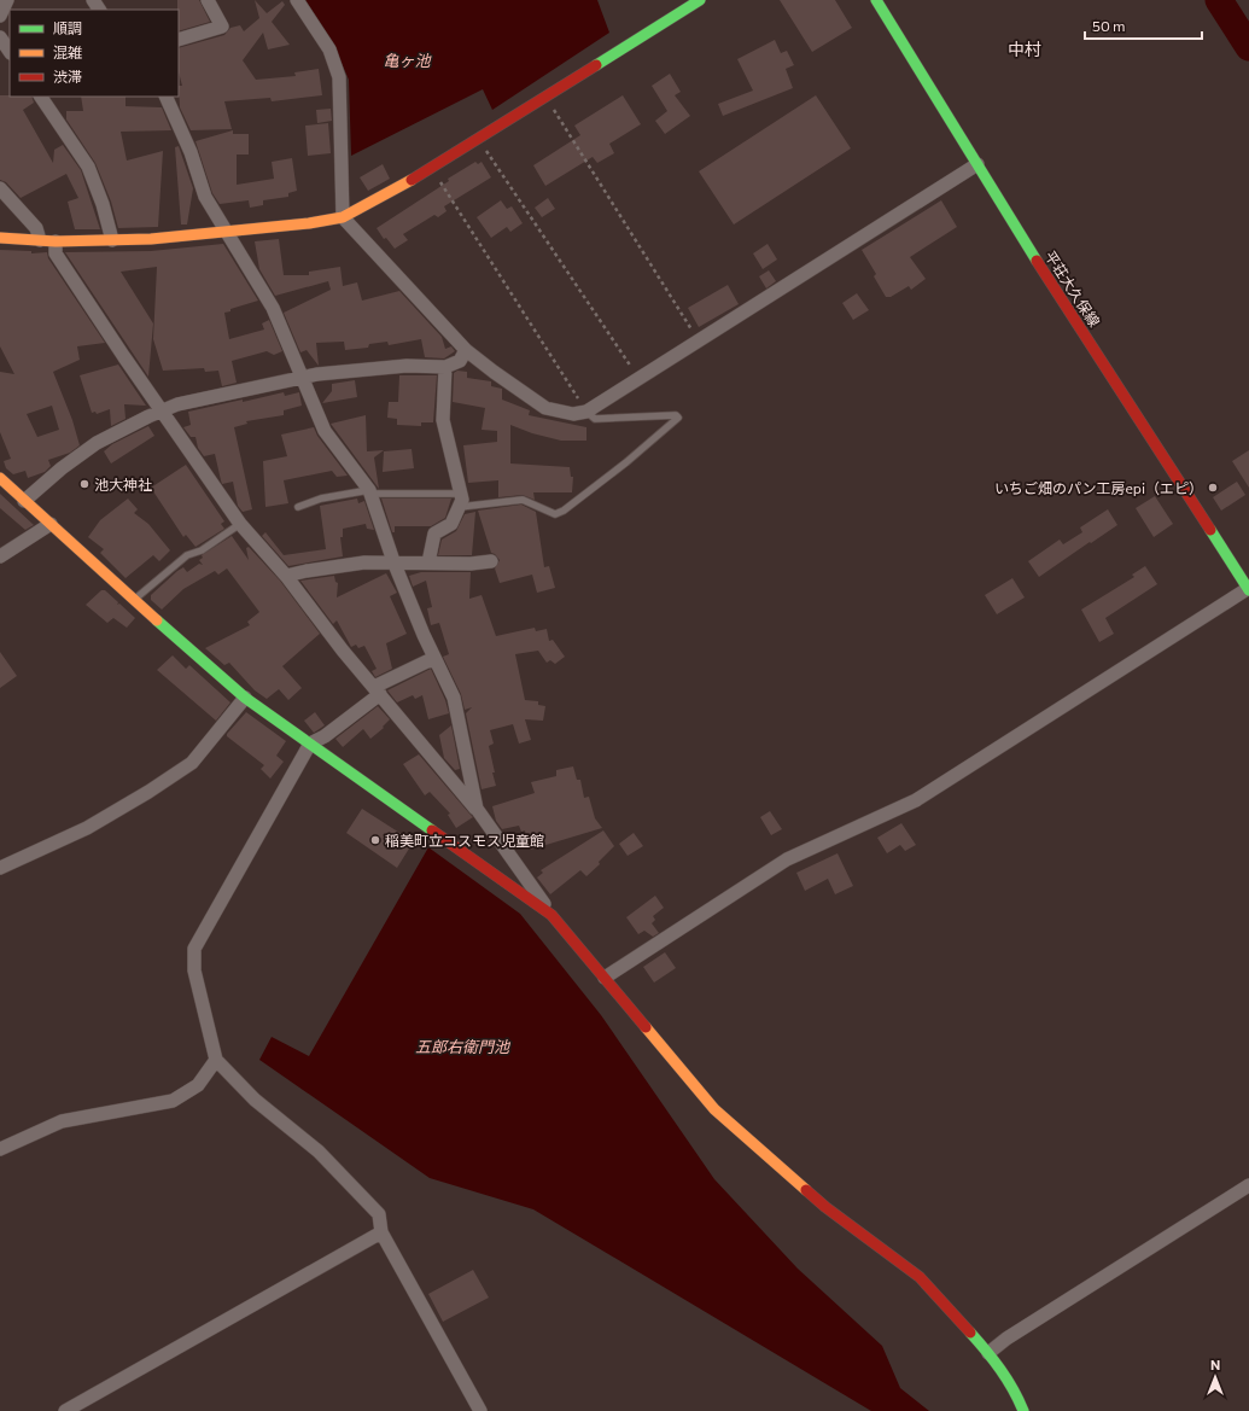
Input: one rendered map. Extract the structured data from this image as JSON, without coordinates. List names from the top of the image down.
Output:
{
  "streets": {
    "street": ["平荘大久保線"]
  },
  "districts": ["中村"],
  "water": ["亀ヶ池", "五郎右衛門池"],
  "places": ["池大神社", "いちご畑のパン工房epi（エピ）", "稲美町立コスモス児童館"],
  "legend": ["順調", "混雑", "渋滞"],
  "scale_bar": "50 m",
  "north": "top"
}
